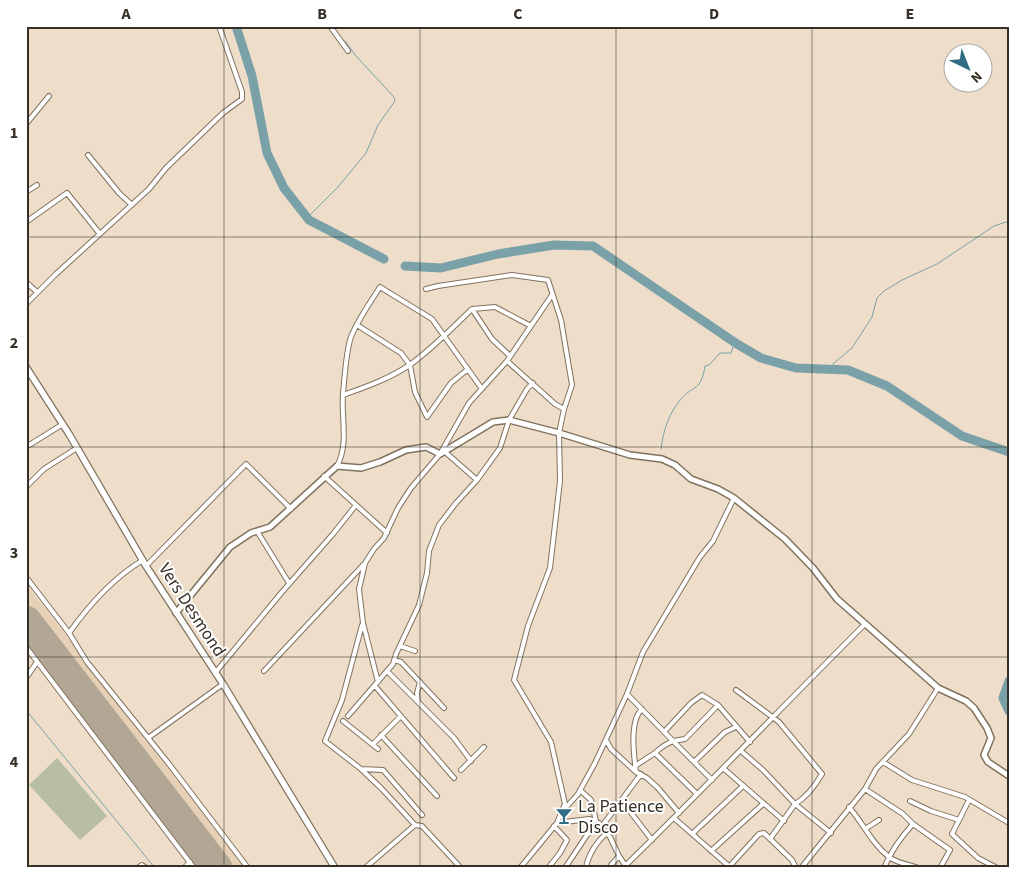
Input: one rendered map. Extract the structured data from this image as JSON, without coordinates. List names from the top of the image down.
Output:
{
  "streets": {
    "main road": ["Vers Desmond"]
  },
  "places": {
    "bar": ["La Patience Disco"]
  },
  "north": "bottom right",
  "grid": {
    "columns": [
      "A",
      "B",
      "C",
      "D",
      "E"
    ],
    "rows": [
      "1",
      "2",
      "3",
      "4"
    ]
  }
}
